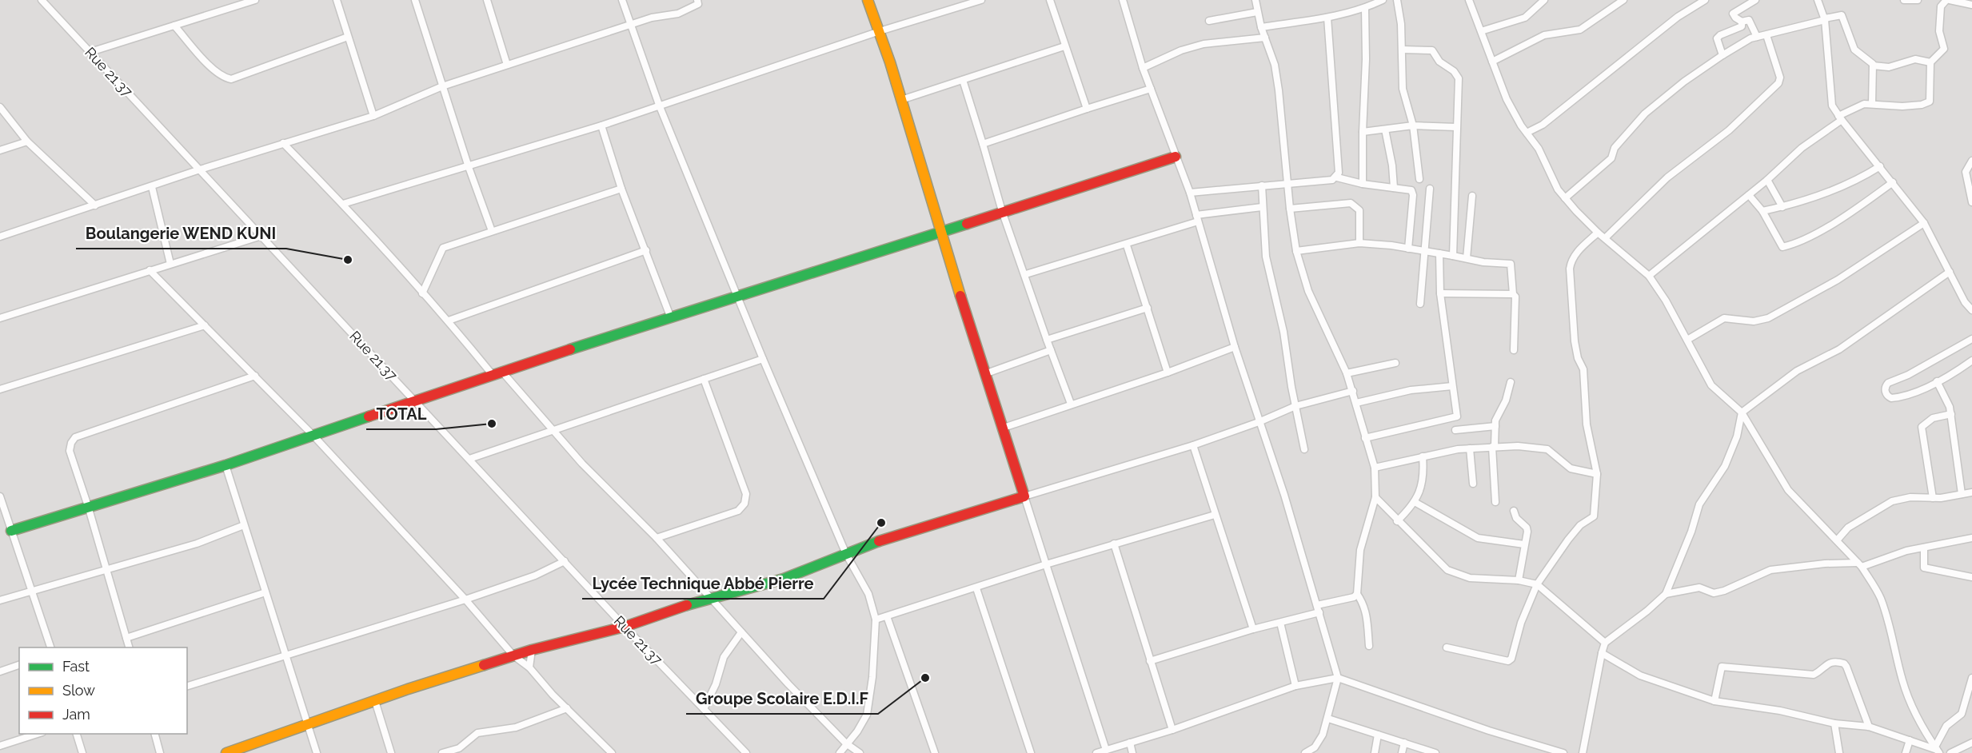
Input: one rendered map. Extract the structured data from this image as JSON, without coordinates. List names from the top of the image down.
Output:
{
  "streets": {
    "street": ["Rue 21.37"]
  },
  "places": [
    "Boulangerie WEND KUNI",
    "TOTAL",
    "Lycée Technique Abbé Pierre",
    "Groupe Scolaire E.D.I.F"
  ],
  "legend": ["Fast", "Slow", "Jam"]
}
